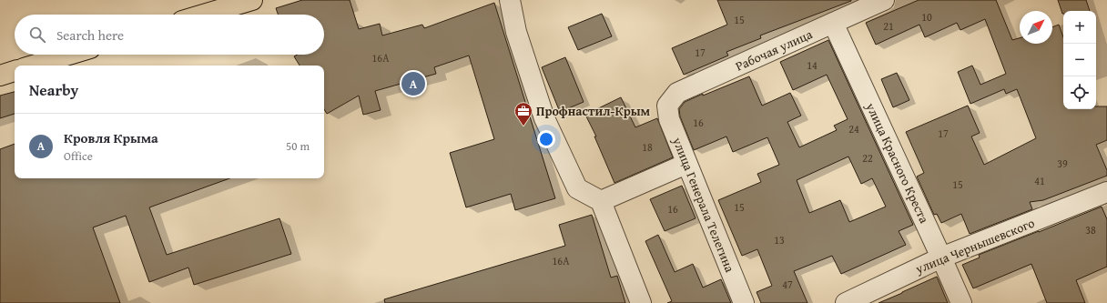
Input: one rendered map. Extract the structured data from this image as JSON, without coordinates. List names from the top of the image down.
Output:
{
  "streets": {
    "street": [
      "Рабочая улица",
      "улица Красного Креста",
      "улица Генерала Телегина",
      "улица Чернышевского"
    ]
  },
  "crossings": [
    ["Рабочая улица", "улица Красного Креста"],
    ["Рабочая улица", "улица Генерала Телегина"],
    ["улица Красного Креста", "улица Чернышевского"]
  ],
  "places": {
    "office": ["Профнастил-Крым"]
  },
  "house_numbers": [
    "10",
    "15",
    "21",
    "17",
    "16А",
    "14",
    "16",
    "24",
    "17",
    "18",
    "22",
    "39",
    "41",
    "15",
    "15",
    "16",
    "38",
    "13",
    "16А",
    "47"
  ],
  "north": "top right",
  "page": {
    "map_buttons": ["+", "−"],
    "search": "Search here",
    "heading": "Nearby",
    "pins": "A",
    "list": [
      {
        "mark": "A",
        "name": "Кровля Крыма",
        "note": "Office",
        "value": "50 m"
      }
    ]
  }
}
